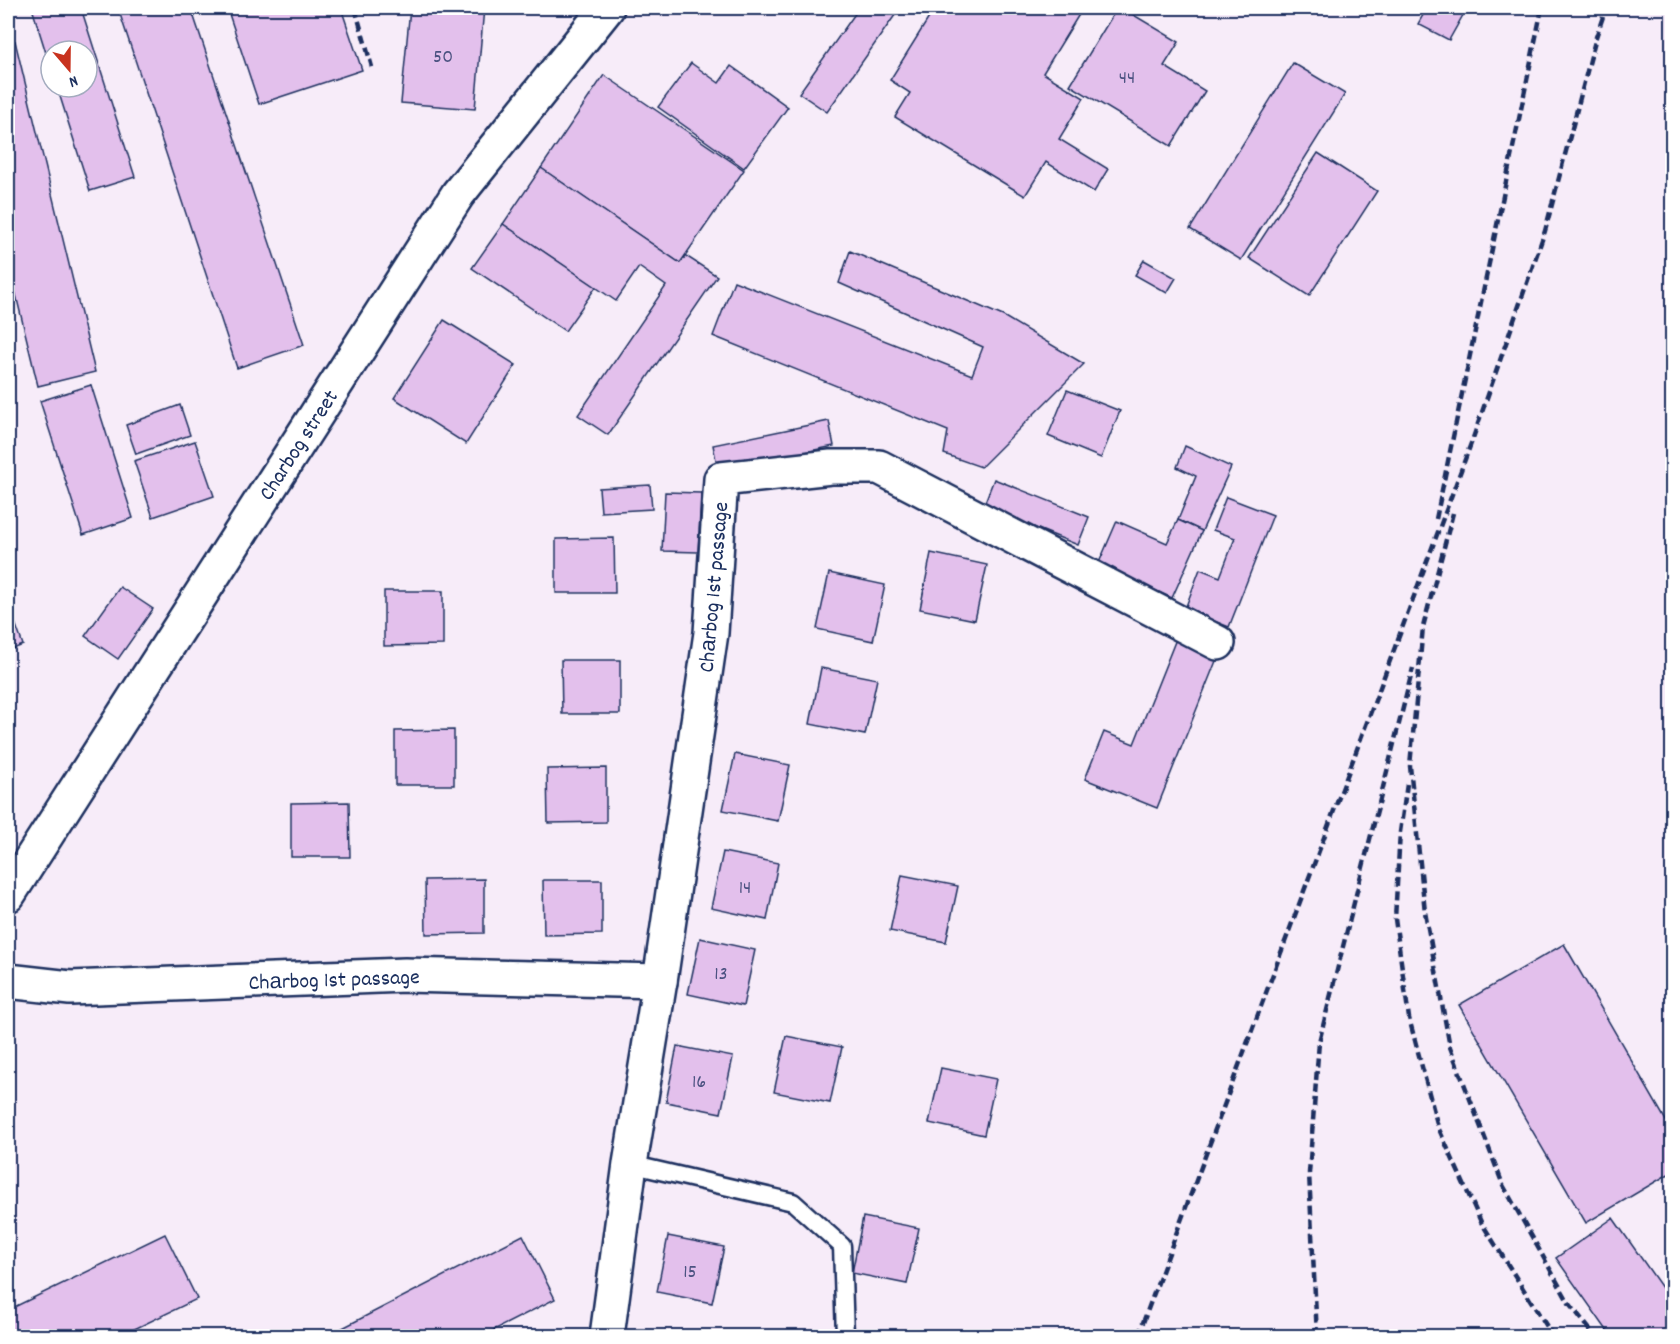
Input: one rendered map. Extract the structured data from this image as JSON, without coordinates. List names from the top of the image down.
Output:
{
  "streets": {
    "street": ["Charbog street", "Chаrbog 1st passage"]
  },
  "house_numbers": [
    "50",
    "44",
    "14",
    "13",
    "16",
    "15"
  ],
  "north": "bottom"
}
